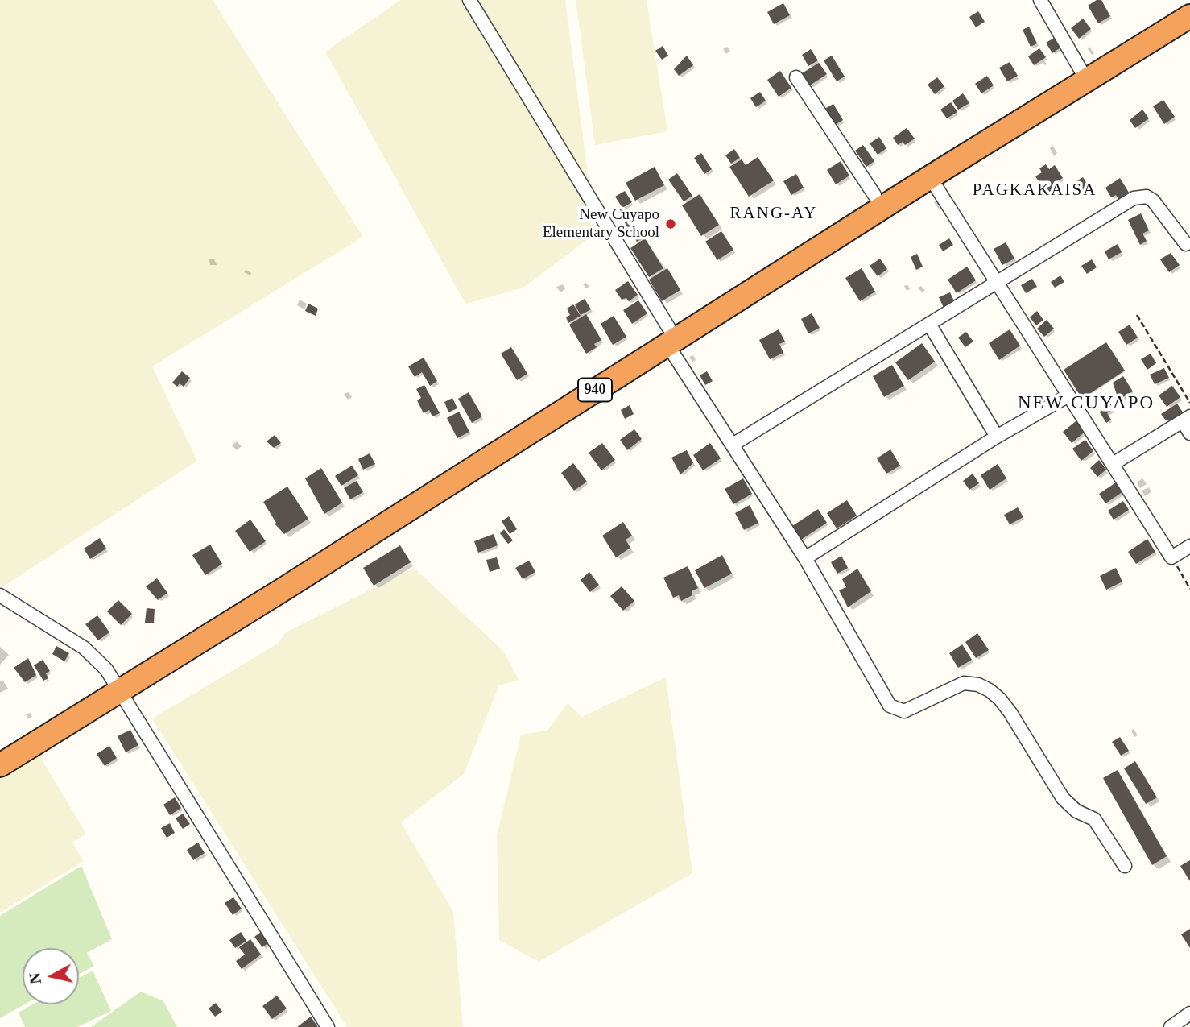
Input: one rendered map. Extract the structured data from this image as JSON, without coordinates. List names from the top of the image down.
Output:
{
  "streets": {
    "highway": ["940"]
  },
  "districts": ["PAGKAKAISA", "RANG-AY", "NEW CUYAPO"],
  "places": ["New Cuyapo Elementary School"],
  "north": "left"
}
